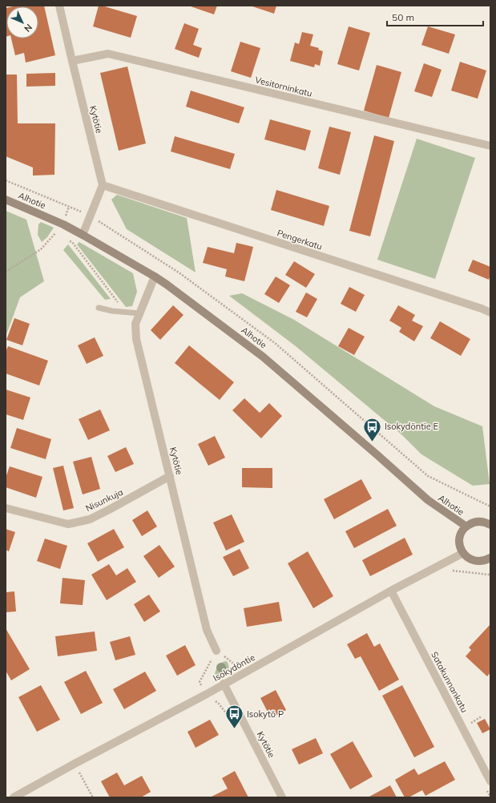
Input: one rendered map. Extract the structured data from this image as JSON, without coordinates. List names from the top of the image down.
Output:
{
  "streets": {
    "street": [
      "Vesitorninkatu",
      "Kytötie",
      "Alhotie",
      "Pengerkatu",
      "Nisunkuja",
      "Isokydöntie",
      "Satakunnankatu"
    ]
  },
  "crossings": [
    ["Vesitorninkatu", "Kytötie"],
    ["Kytötie", "Alhotie"],
    ["Kytötie", "Pengerkatu"],
    ["Kytötie", "Nisunkuja"],
    ["Kytötie", "Isokydöntie"],
    ["Isokydöntie", "Satakunnankatu"]
  ],
  "places": {
    "bus stop": ["Isokydöntie E", "Isokytö P"]
  },
  "scale_bar": "50 m",
  "north": "bottom right"
}
